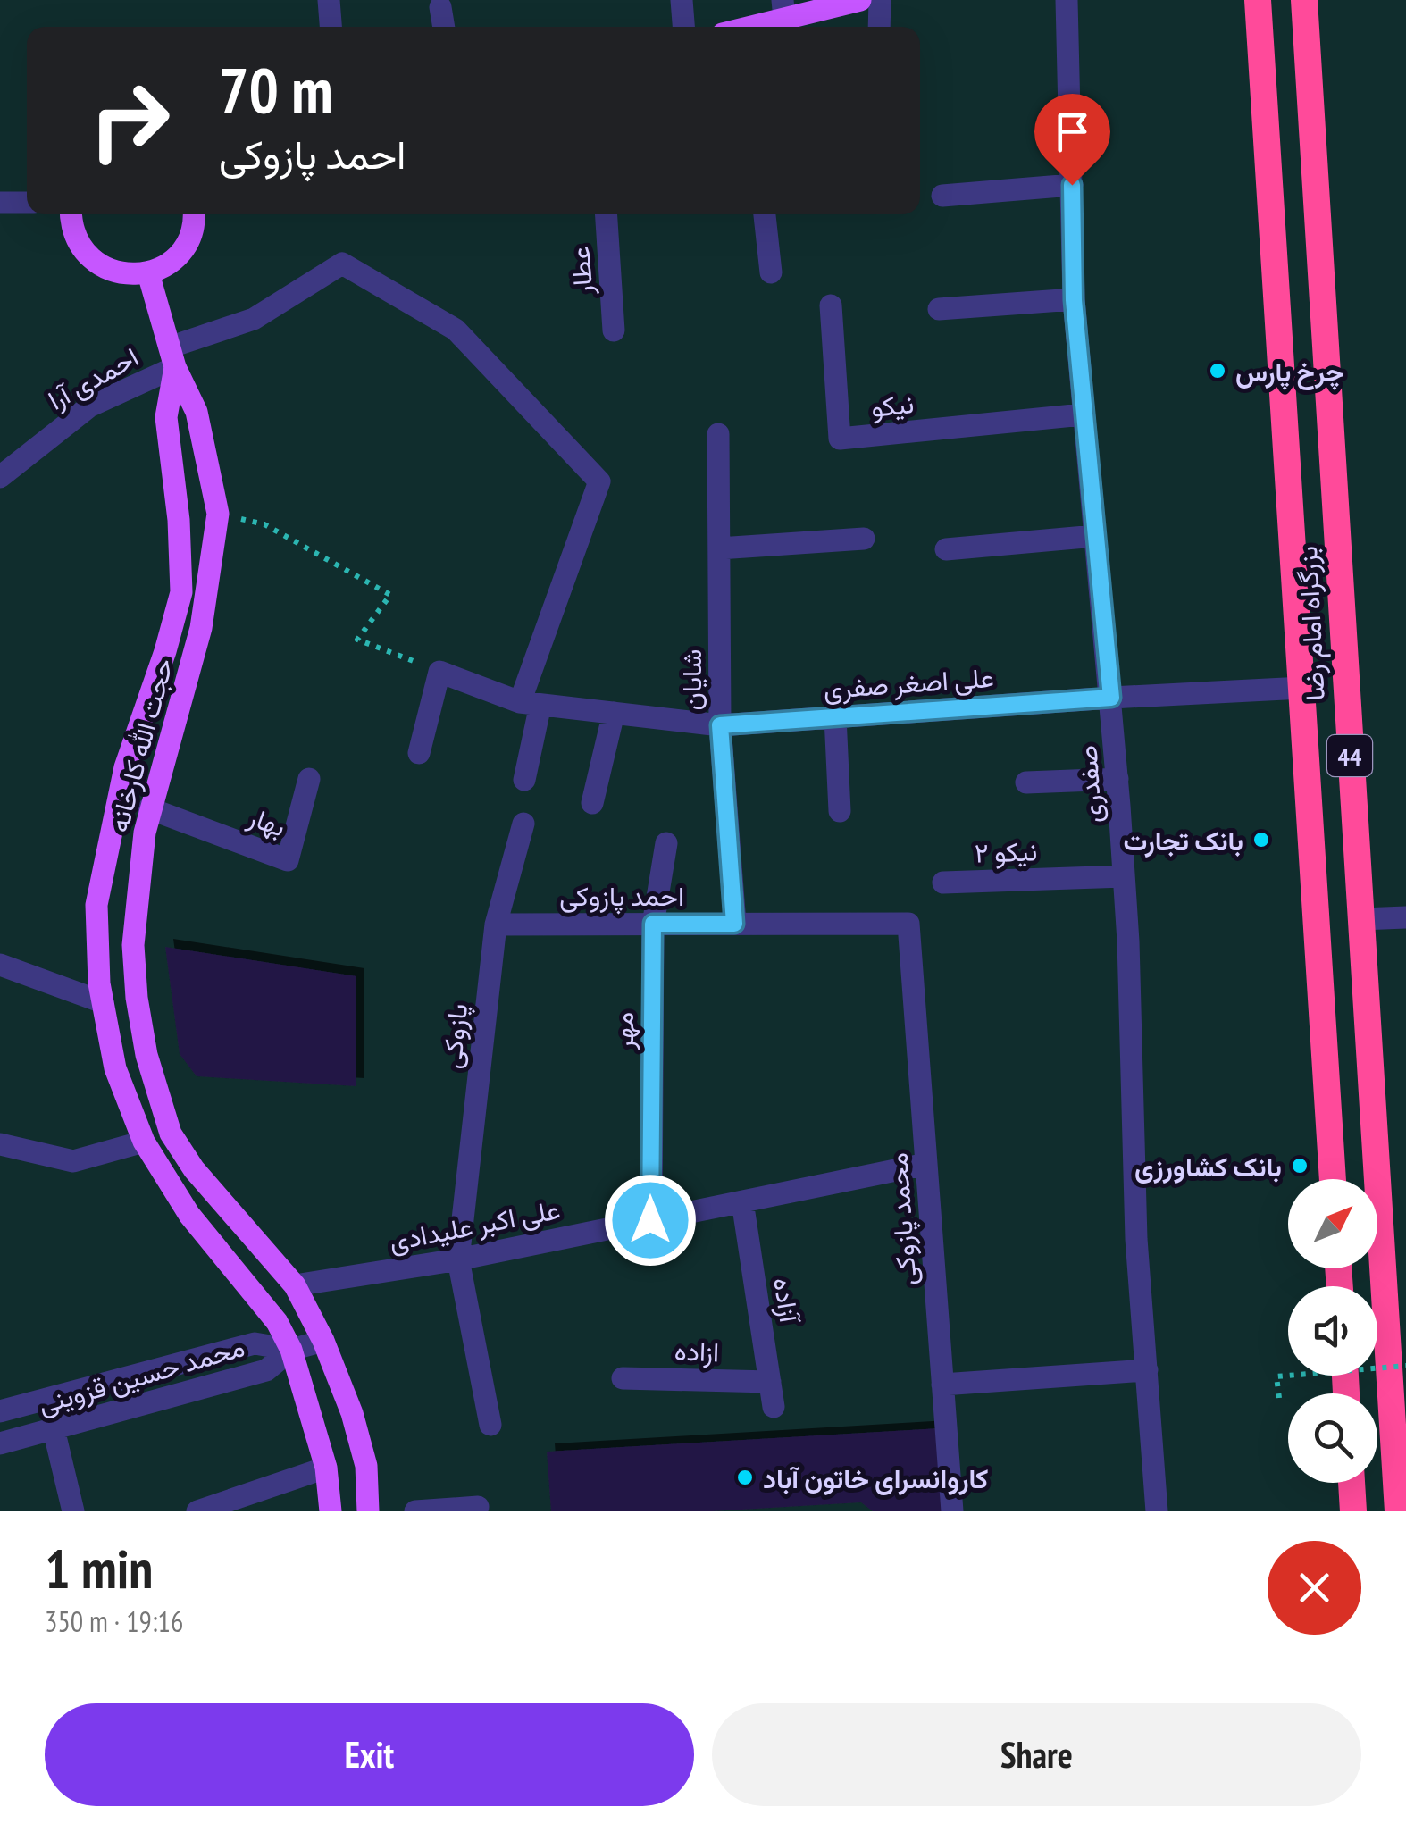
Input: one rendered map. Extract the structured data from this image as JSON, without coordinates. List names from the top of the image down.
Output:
{
  "streets": {
    "highway": ["بزرگراه امام رضا", "44"],
    "main road": ["حجت الله کارخانه"],
    "street": [
      "عطار",
      "احمدی آرا",
      "نیکو",
      "شایان",
      "علی اصغر صفری",
      "صفدری",
      "بهار",
      "نیکو ۲",
      "احمد پازوکی",
      "مهر",
      "پازوکی",
      "محمد پازوکی",
      "علی اکبر علیدادی",
      "آزاده",
      "ازاده",
      "محمد حسین قزوینی"
    ]
  },
  "crossings": [
    ["احمدی آرا", "علی اصغر صفری"],
    ["احمدی آرا", "حجت الله کارخانه"],
    ["نیکو", "صفدری"],
    ["بزرگراه امام رضا", "علی اصغر صفری"],
    ["شایان", "علی اصغر صفری"],
    ["شایان", "احمد پازوکی"],
    ["علی اصغر صفری", "صفدری"],
    ["حجت الله کارخانه", "بهار"],
    ["حجت الله کارخانه", "علی اکبر علیدادی"],
    ["حجت الله کارخانه", "محمد حسین قزوینی"],
    ["صفدری", "نیکو ۲"],
    ["احمد پازوکی", "مهر"],
    ["احمد پازوکی", "پازوکی"],
    ["احمد پازوکی", "محمد پازوکی"],
    ["مهر", "علی اکبر علیدادی"],
    ["پازوکی", "علی اکبر علیدادی"],
    ["محمد پازوکی", "علی اکبر علیدادی"],
    ["علی اکبر علیدادی", "آزاده"],
    ["آزاده", "ازاده"]
  ],
  "places": [
    "چرخ پارس",
    "بانک تجارت",
    "بانک کشاورزی",
    "کاروانسرای خاتون آباد"
  ],
  "north": "top right",
  "page": {
    "turn": ["70 m", "احمد پازوکی"],
    "heading": ["1 min", "350 m · 19:16"],
    "buttons": ["Exit", "Share"]
  }
}
